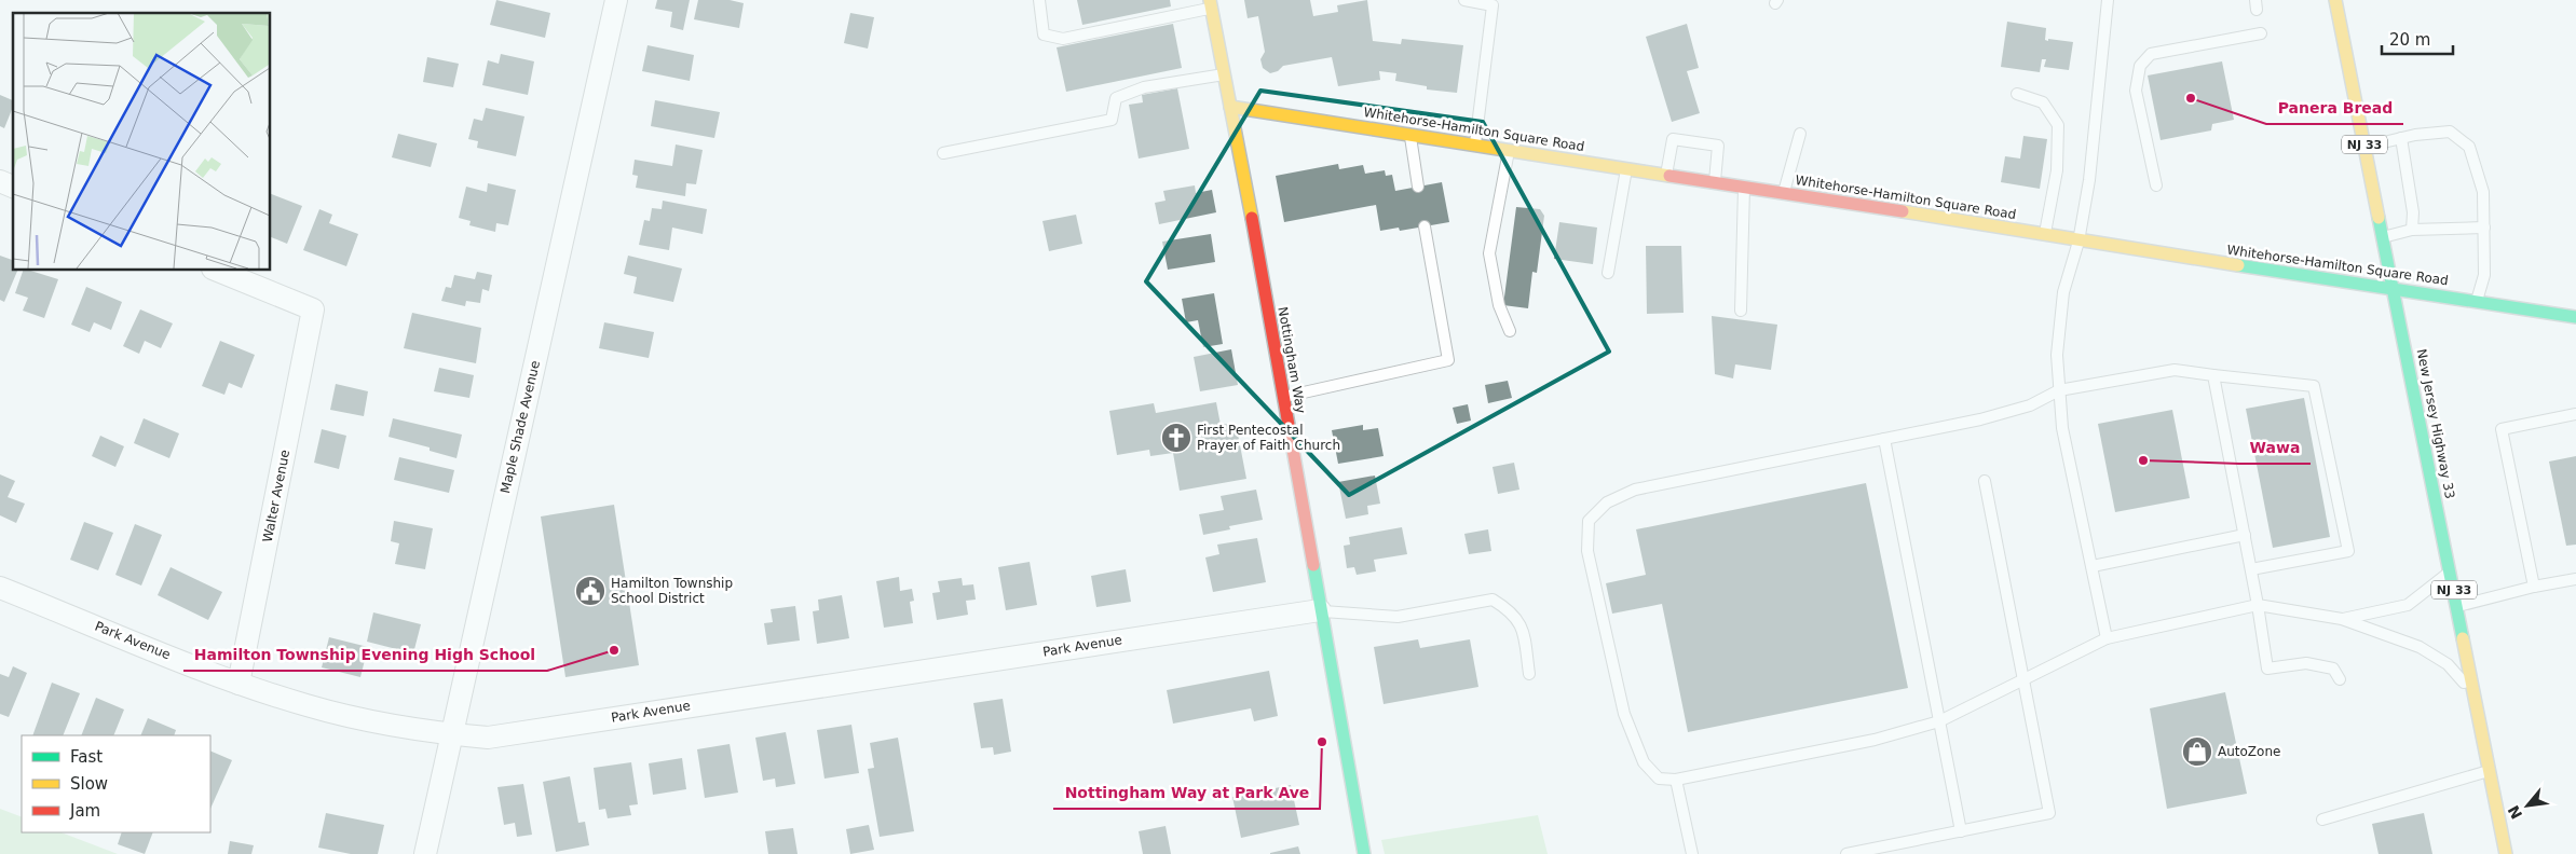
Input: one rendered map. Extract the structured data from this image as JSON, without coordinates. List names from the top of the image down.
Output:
{
  "streets": {
    "street": [
      "Whitehorse-Hamilton Square Road",
      "NJ 33",
      "Nottingham Way",
      "New Jersey Highway 33",
      "Maple Shade Avenue",
      "Walter Avenue",
      "Park Avenue"
    ]
  },
  "crossings": [
    ["Whitehorse-Hamilton Square Road", "Nottingham Way"],
    ["Whitehorse-Hamilton Square Road", "New Jersey Highway 33"],
    ["Nottingham Way", "Park Avenue"],
    ["Maple Shade Avenue", "Park Avenue"],
    ["Walter Avenue", "Park Avenue"]
  ],
  "places": {
    "other": [
      "Panera Bread",
      "Wawa",
      "Hamilton Township Evening High School",
      "Nottingham Way at Park Ave"
    ],
    "church": ["First Pentecostal Prayer of Faith Church"],
    "public building": ["Hamilton Township School District"],
    "shop": ["AutoZone"]
  },
  "legend": ["Fast", "Slow", "Jam"],
  "scale_bar": "20 m",
  "north": "bottom left"
}
